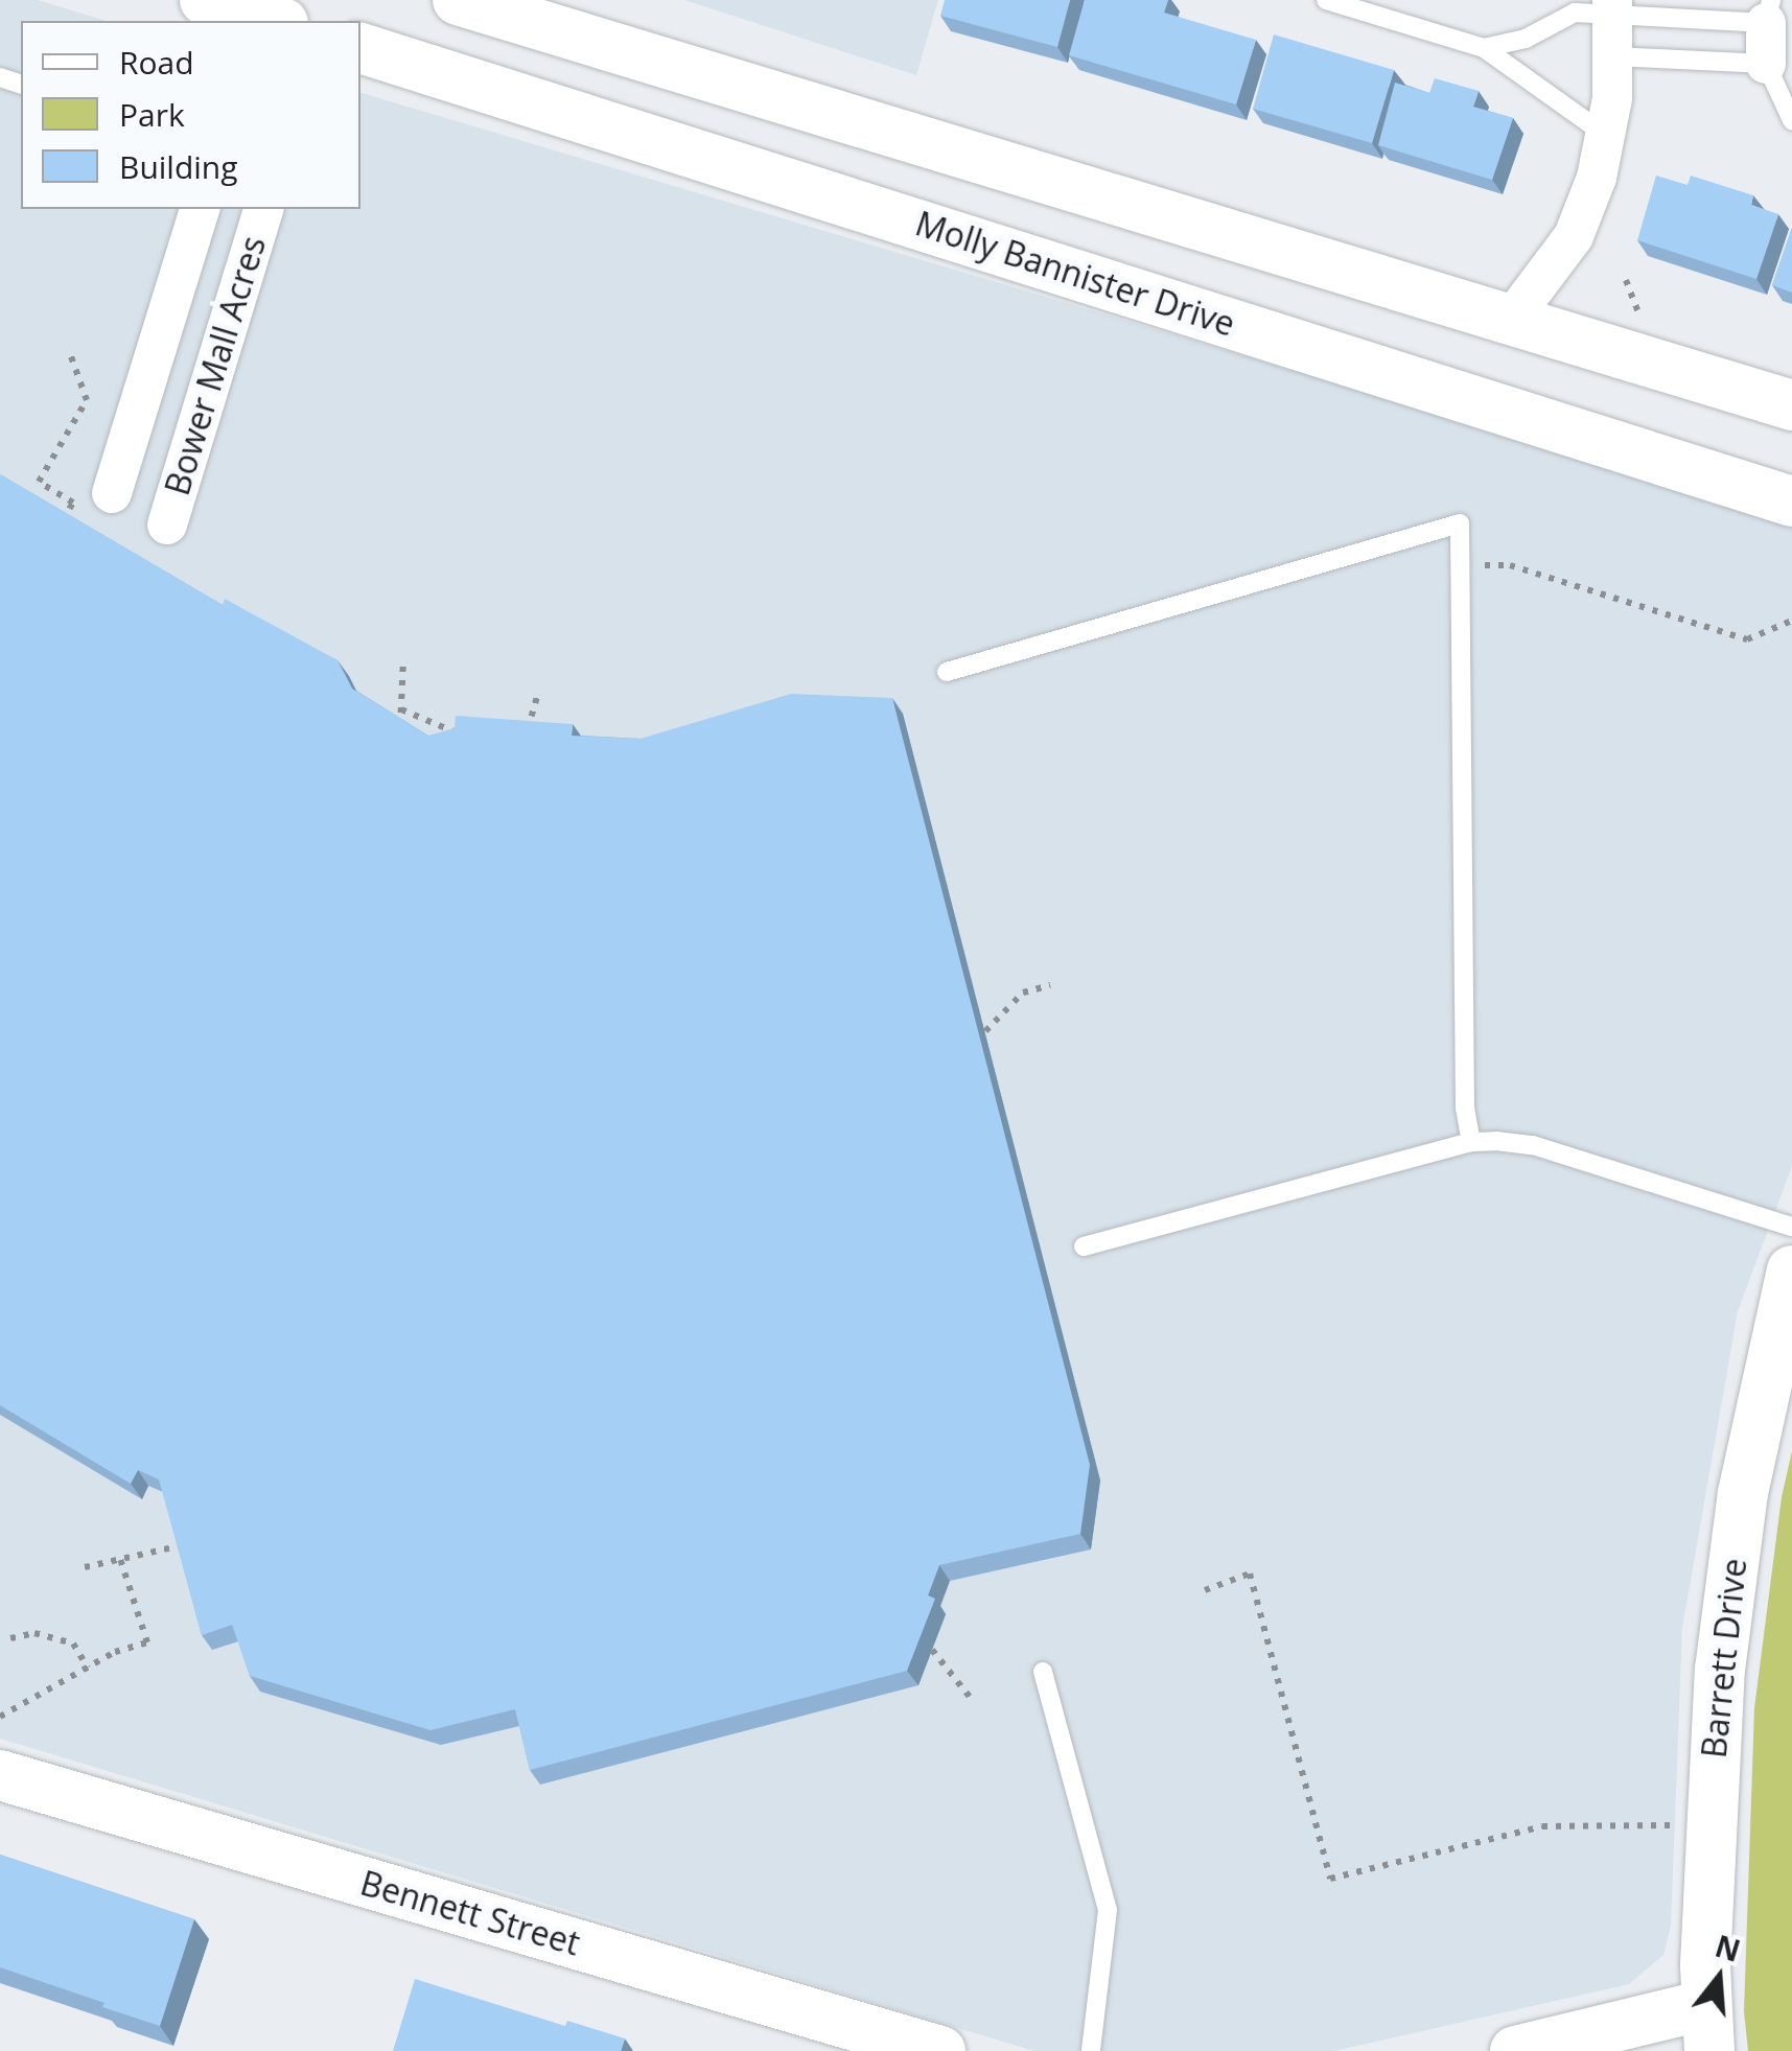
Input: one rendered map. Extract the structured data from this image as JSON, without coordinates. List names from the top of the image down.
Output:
{
  "streets": {
    "street": [
      "Molly Bannister Drive",
      "Bower Mall Acres",
      "Barrett Drive",
      "Bennett Street"
    ]
  },
  "legend": ["Road", "Park", "Building"],
  "north": "top"
}
